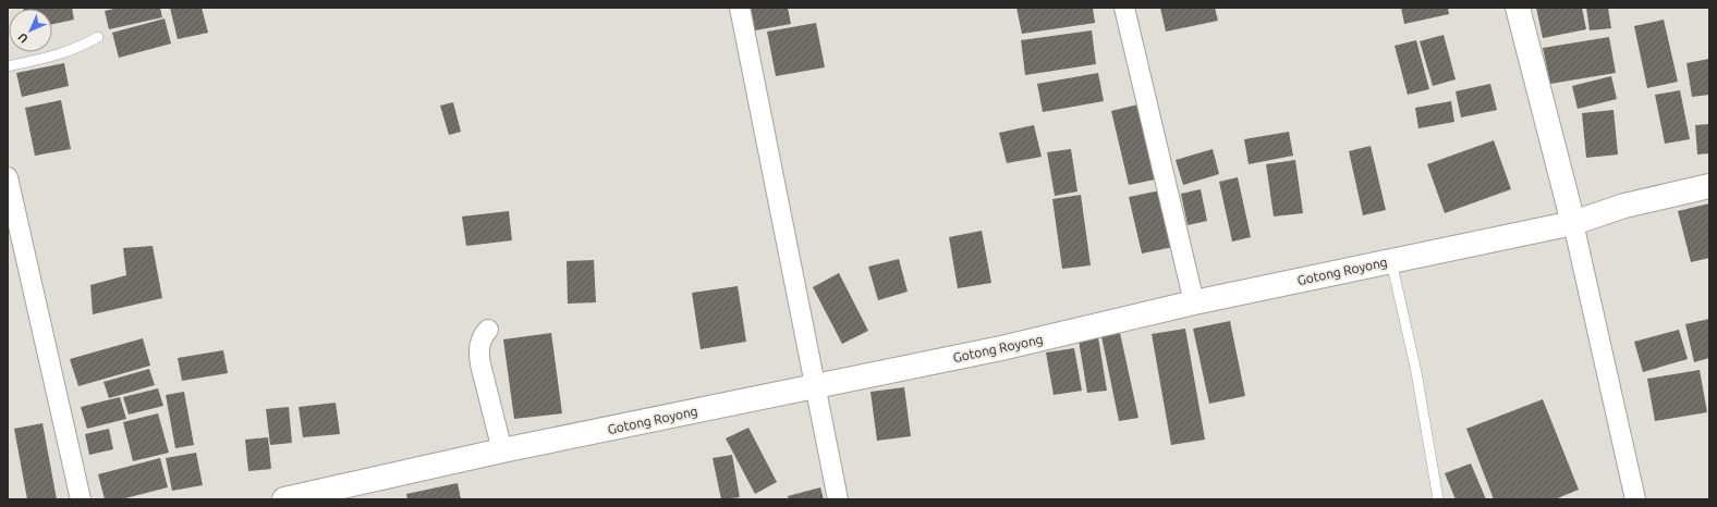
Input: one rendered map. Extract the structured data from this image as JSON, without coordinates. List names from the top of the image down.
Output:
{
  "streets": {
    "street": ["Gotong Royong"]
  },
  "north": "bottom left"
}
